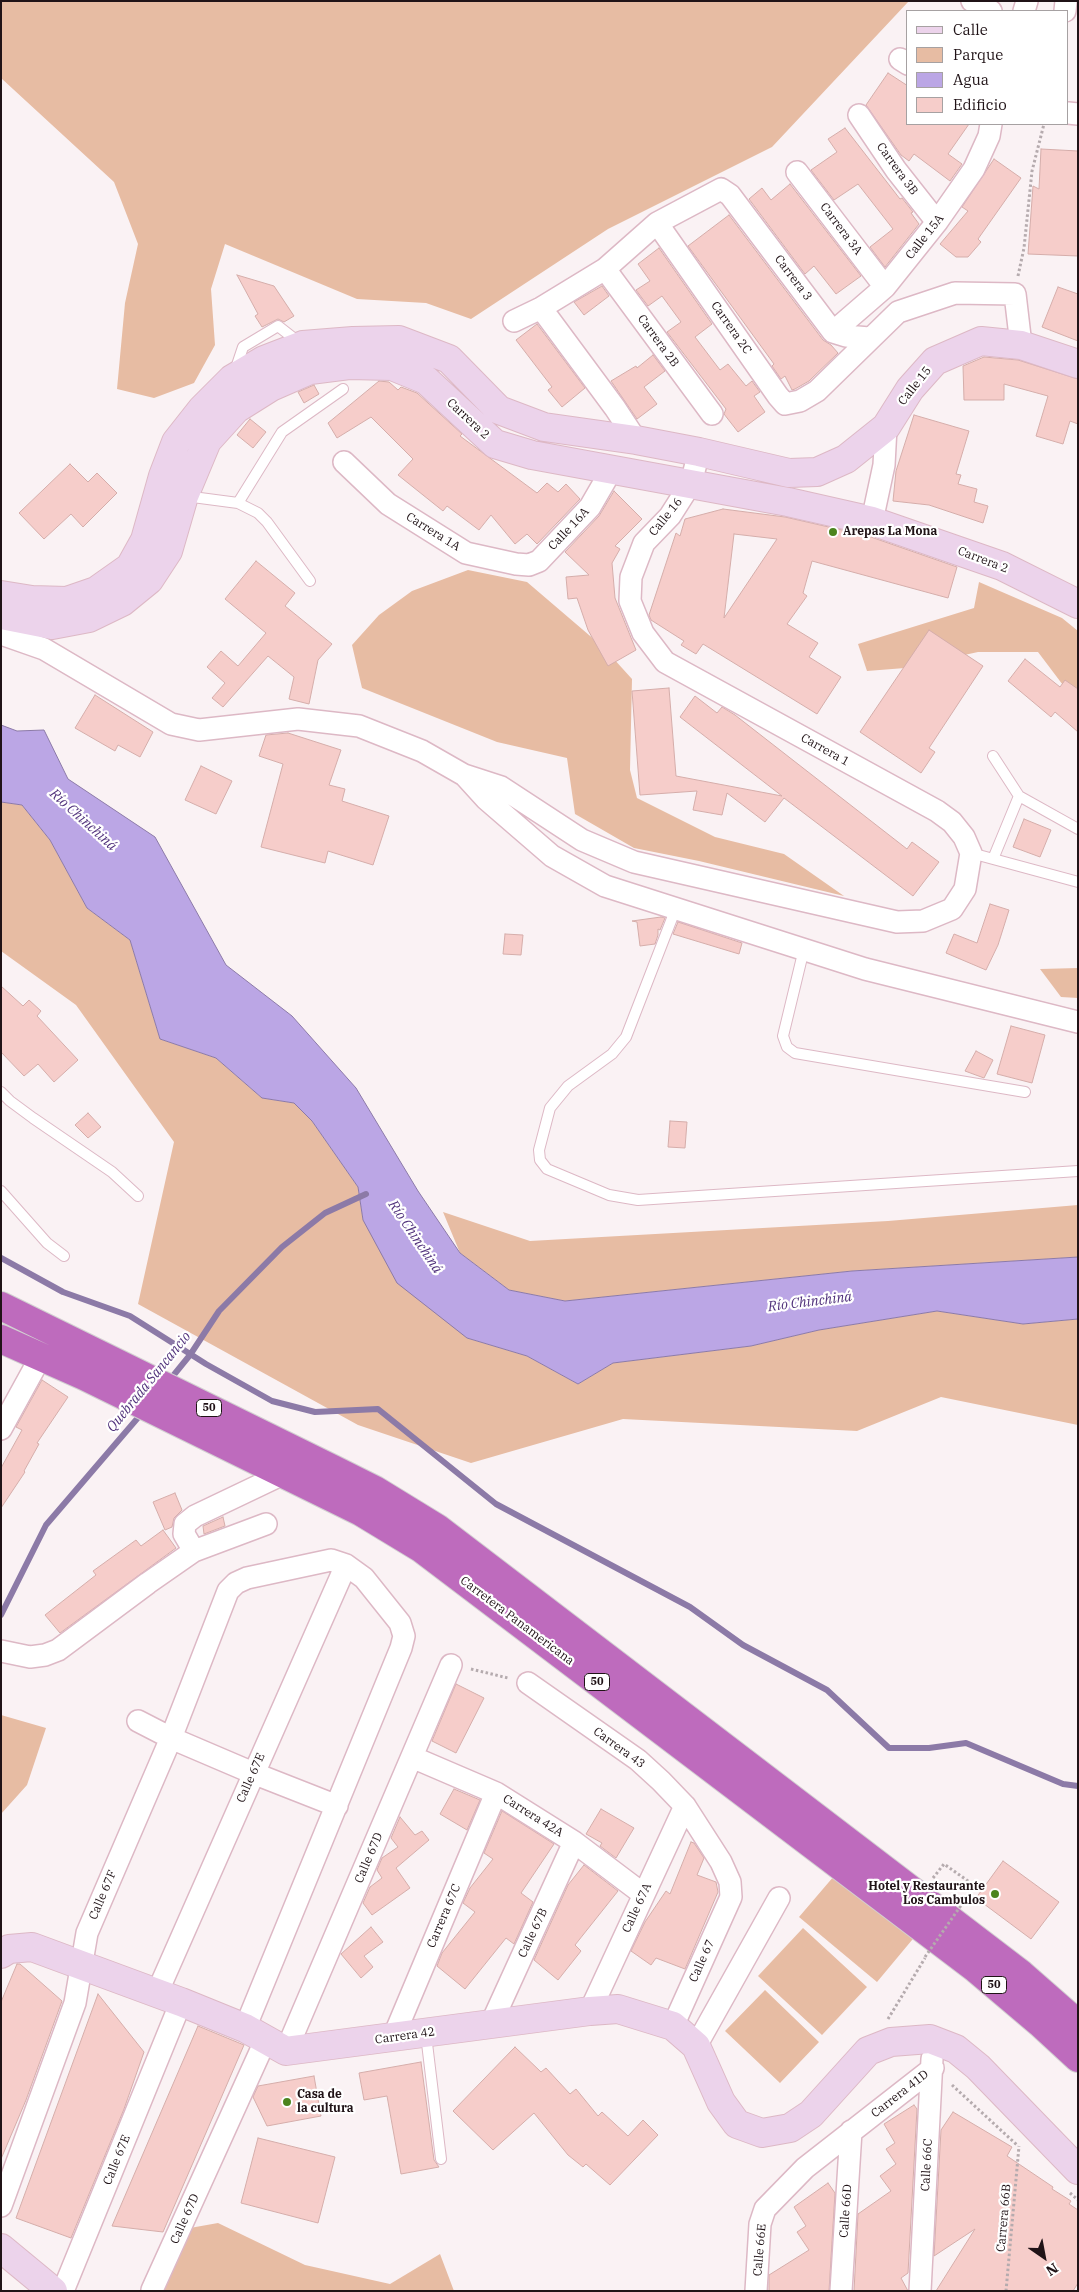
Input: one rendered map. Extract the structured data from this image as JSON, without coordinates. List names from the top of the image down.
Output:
{
  "streets": {
    "highway": ["50", "Carretera Panamericana"],
    "main road": ["Calle 15", "Carrera 2", "Carrera 42"],
    "street": [
      "Carrera 3B",
      "Carrera 3A",
      "Calle 15A",
      "Carrera 3",
      "Carrera 2C",
      "Carrera 2B",
      "Calle 16",
      "Calle 16A",
      "Carrera 1A",
      "Carrera 1",
      "Carrera 43",
      "Calle 67E",
      "Carrera 42A",
      "Calle 67D",
      "Calle 67F",
      "Calle 67A",
      "Carrera 67C",
      "Calle 67B",
      "Calle 67",
      "Carrera 41D",
      "Calle 66C",
      "Calle 66D",
      "Calle 66E"
    ],
    "path": ["Carrera 66B"]
  },
  "crossings": [
    ["Carrera 3B", "Calle 15A"],
    ["Carrera 3A", "Calle 15A"],
    ["Calle 15A", "Carrera 3"],
    ["Carrera 3", "Carrera 2C"],
    ["Calle 15", "Carrera 2"],
    ["Carrera 2", "Calle 16"],
    ["Carrera 2", "Calle 16A"],
    ["Calle 16", "Carrera 1"],
    ["Calle 16A", "Carrera 1A"],
    ["Carrera 43", "Calle 67A"],
    ["Carrera 43", "Calle 67"],
    ["Calle 67E", "Calle 67D"],
    ["Calle 67E", "Calle 67F"],
    ["Calle 67E", "Carrera 42"],
    ["Carrera 42A", "Calle 67D"],
    ["Carrera 42A", "Calle 67A"],
    ["Carrera 42A", "Carrera 67C"],
    ["Carrera 42A", "Calle 67B"],
    ["Calle 67D", "Calle 67F"],
    ["Calle 67D", "Carrera 42"],
    ["Calle 67F", "Carrera 42"],
    ["Calle 67A", "Carrera 42"],
    ["Carrera 67C", "Carrera 42"],
    ["Calle 67B", "Carrera 42"],
    ["Calle 67", "Carrera 42"],
    ["Carrera 42", "Calle 66C"],
    ["Carrera 41D", "Calle 66C"],
    ["Carrera 41D", "Calle 66D"],
    ["Carrera 41D", "Carrera 66B"],
    ["Carrera 41D", "Calle 66E"]
  ],
  "water": ["Río Chinchiná", "Quebrada Sancancio"],
  "places": ["Arepas La Mona", "Hotel y Restaurante Los Cambulos", "Casa de la cultura"],
  "legend": [
    "Calle",
    "Parque",
    "Agua",
    "Edificio"
  ],
  "north": "bottom right"
}
